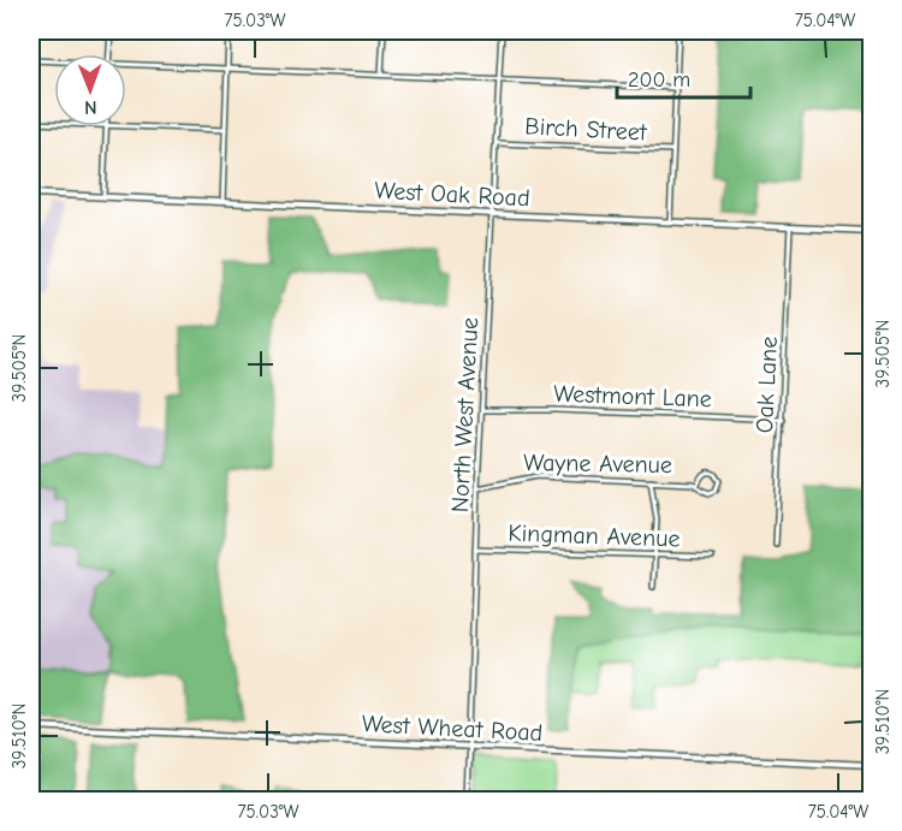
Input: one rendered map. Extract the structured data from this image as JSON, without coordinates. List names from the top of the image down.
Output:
{
  "streets": {
    "street": [
      "Birch Street",
      "West Oak Road",
      "Oak Lane",
      "Westmont Lane",
      "North West Avenue",
      "Wayne Avenue",
      "Kingman Avenue",
      "West Wheat Road"
    ]
  },
  "crossings": [
    ["Birch Street", "North West Avenue"],
    ["West Oak Road", "Oak Lane"],
    ["West Oak Road", "North West Avenue"],
    ["Oak Lane", "Westmont Lane"],
    ["Westmont Lane", "North West Avenue"],
    ["North West Avenue", "Wayne Avenue"],
    ["North West Avenue", "Kingman Avenue"],
    ["North West Avenue", "West Wheat Road"]
  ],
  "scale_bar": "200 m",
  "north": "bottom",
  "coordinates": [
    "75.03°W",
    "75.04°W",
    "39.505°N",
    "39.510°N"
  ]
}
